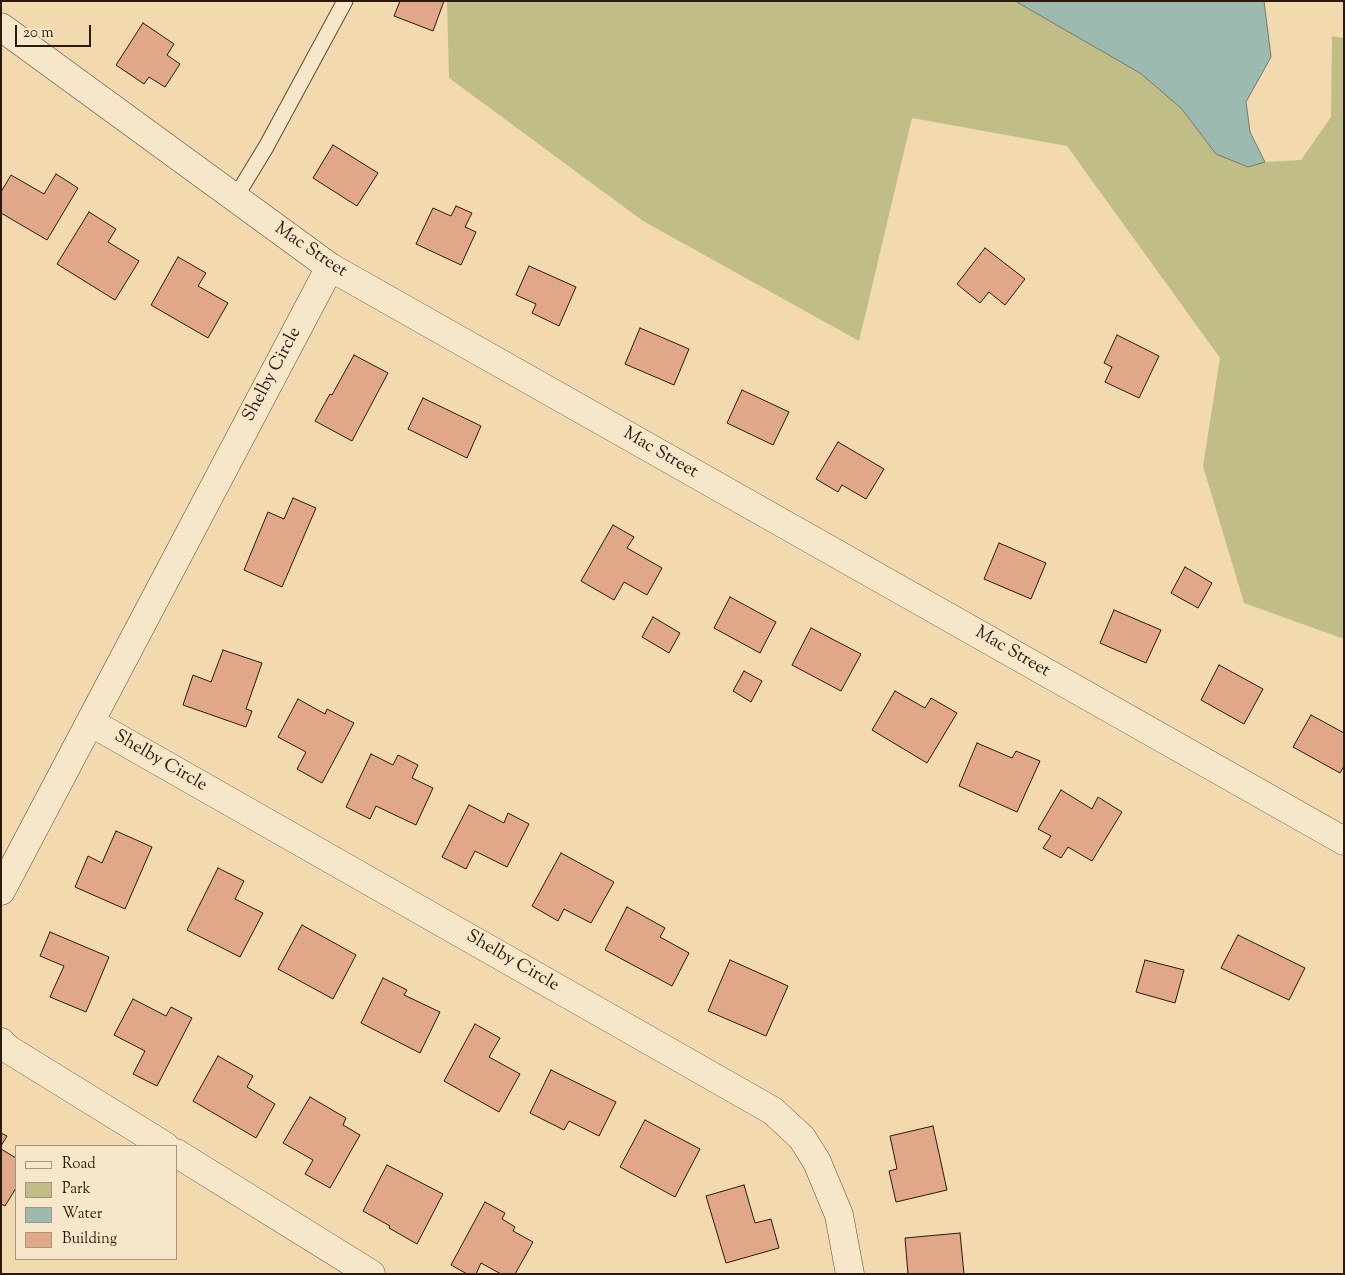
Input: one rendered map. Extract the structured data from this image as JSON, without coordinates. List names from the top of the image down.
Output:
{
  "streets": {
    "street": ["Mac Street", "Shelby Circle"]
  },
  "crossings": [
    ["Mac Street", "Shelby Circle"]
  ],
  "legend": [
    "Road",
    "Park",
    "Water",
    "Building"
  ],
  "scale_bar": "20 m"
}
